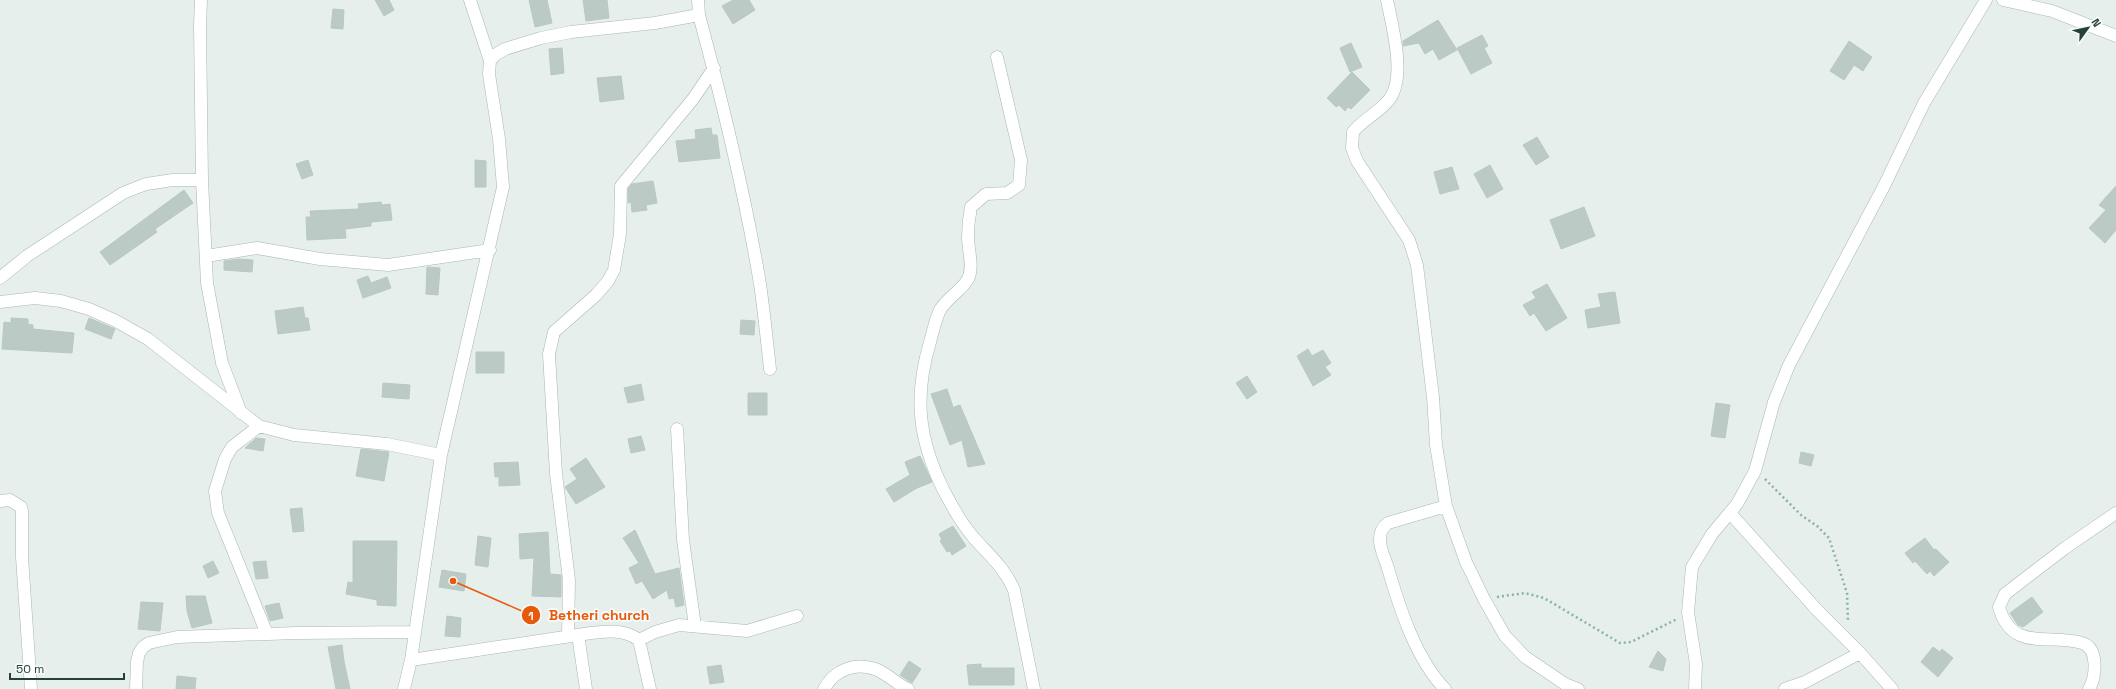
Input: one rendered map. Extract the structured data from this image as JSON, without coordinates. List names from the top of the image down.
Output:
{
  "places": ["Betheri church"],
  "scale_bar": "50 m",
  "north": "top right"
}
